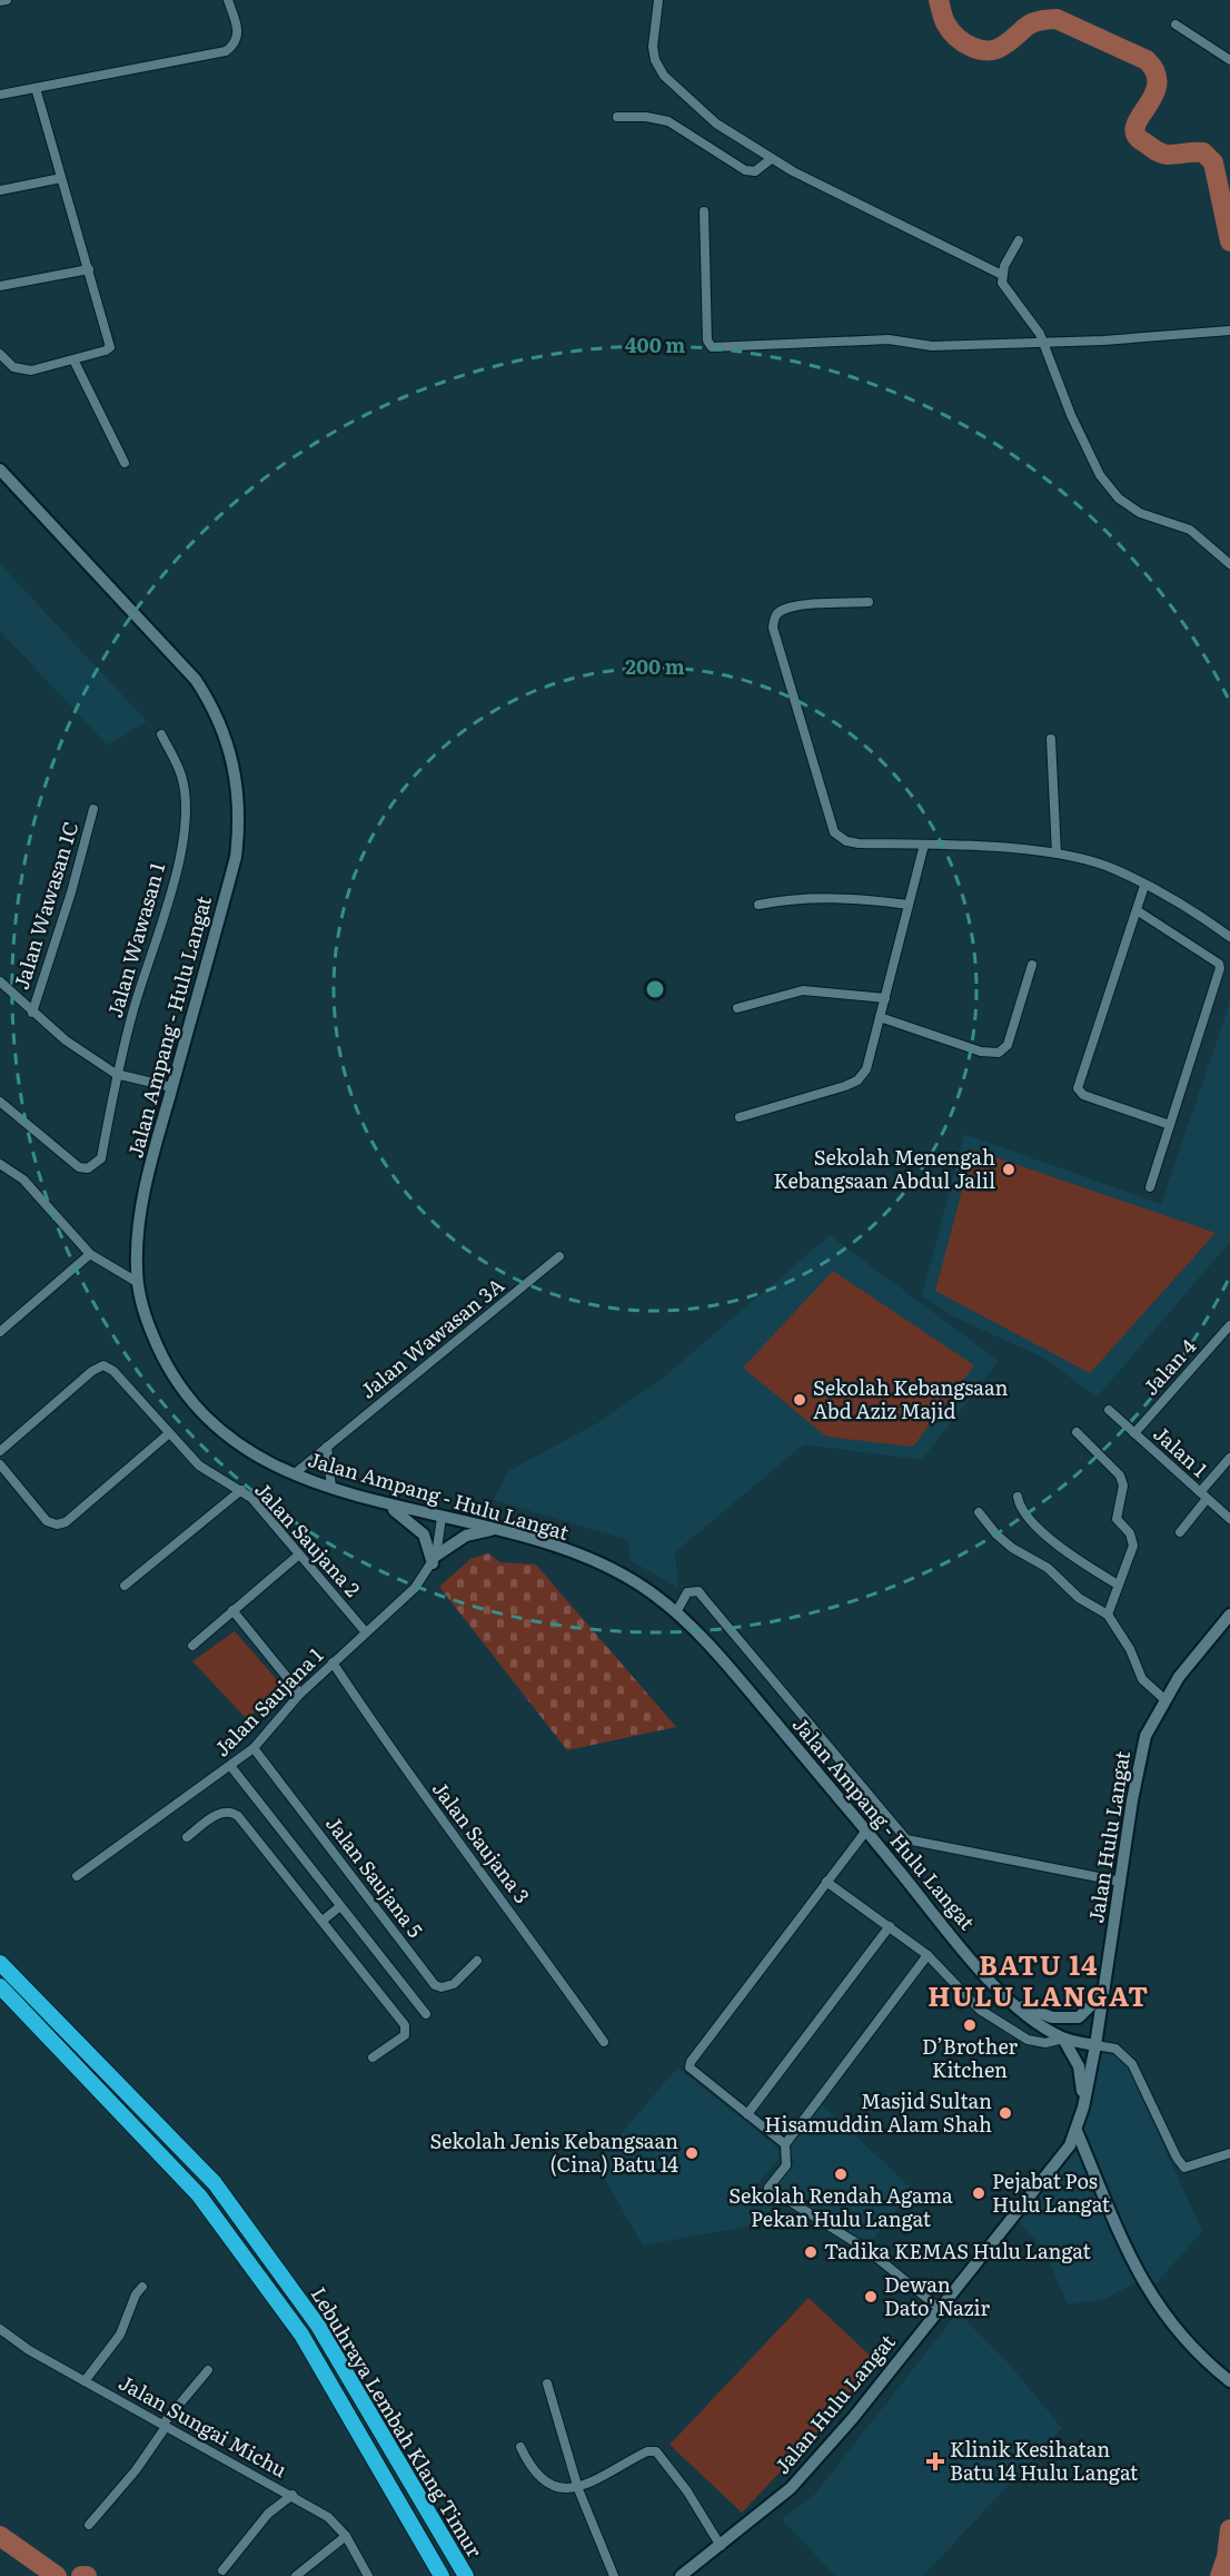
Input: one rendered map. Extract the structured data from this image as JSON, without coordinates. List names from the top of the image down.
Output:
{
  "streets": {
    "highway": ["Lebuhraya Lembah Klang Timur"],
    "street": [
      "Jalan Wawasan 1C",
      "Jalan Wawasan 1",
      "Jalan Ampang - Hulu Langat",
      "Jalan Wawasan 3A",
      "Jalan 4",
      "Jalan 1",
      "Jalan Saujana 2",
      "Jalan Saujana 1",
      "Jalan Hulu Langat",
      "Jalan Saujana 3",
      "Jalan Saujana 5",
      "Jalan Sungai Michu"
    ]
  },
  "crossings": [
    ["Jalan Ampang - Hulu Langat", "Jalan Wawasan 3A"],
    ["Jalan Ampang - Hulu Langat", "Jalan Hulu Langat"],
    ["Jalan 4", "Jalan 1"],
    ["Jalan Saujana 2", "Jalan Saujana 1"],
    ["Jalan Saujana 1", "Jalan Saujana 3"],
    ["Jalan Saujana 1", "Jalan Saujana 5"]
  ],
  "districts": ["BATU 14 HULU LANGAT"],
  "places": {
    "other": [
      "Sekolah Menengah Kebangsaan Abdul Jalil",
      "Sekolah Kebangsaan Abd Aziz Majid",
      "D’Brother Kitchen",
      "Masjid Sultan Hisamuddin Alam Shah",
      "Sekolah Jenis Kebangsaan (Cina) Batu 14",
      "Sekolah Rendah Agama Pekan Hulu Langat",
      "Pejabat Pos Hulu Langat",
      "Tadika KEMAS Hulu Langat",
      "Dewan Dato' Nazir"
    ],
    "health": ["Klinik Kesihatan Batu 14 Hulu Langat"]
  },
  "rings": ["400 m", "200 m"]
}
